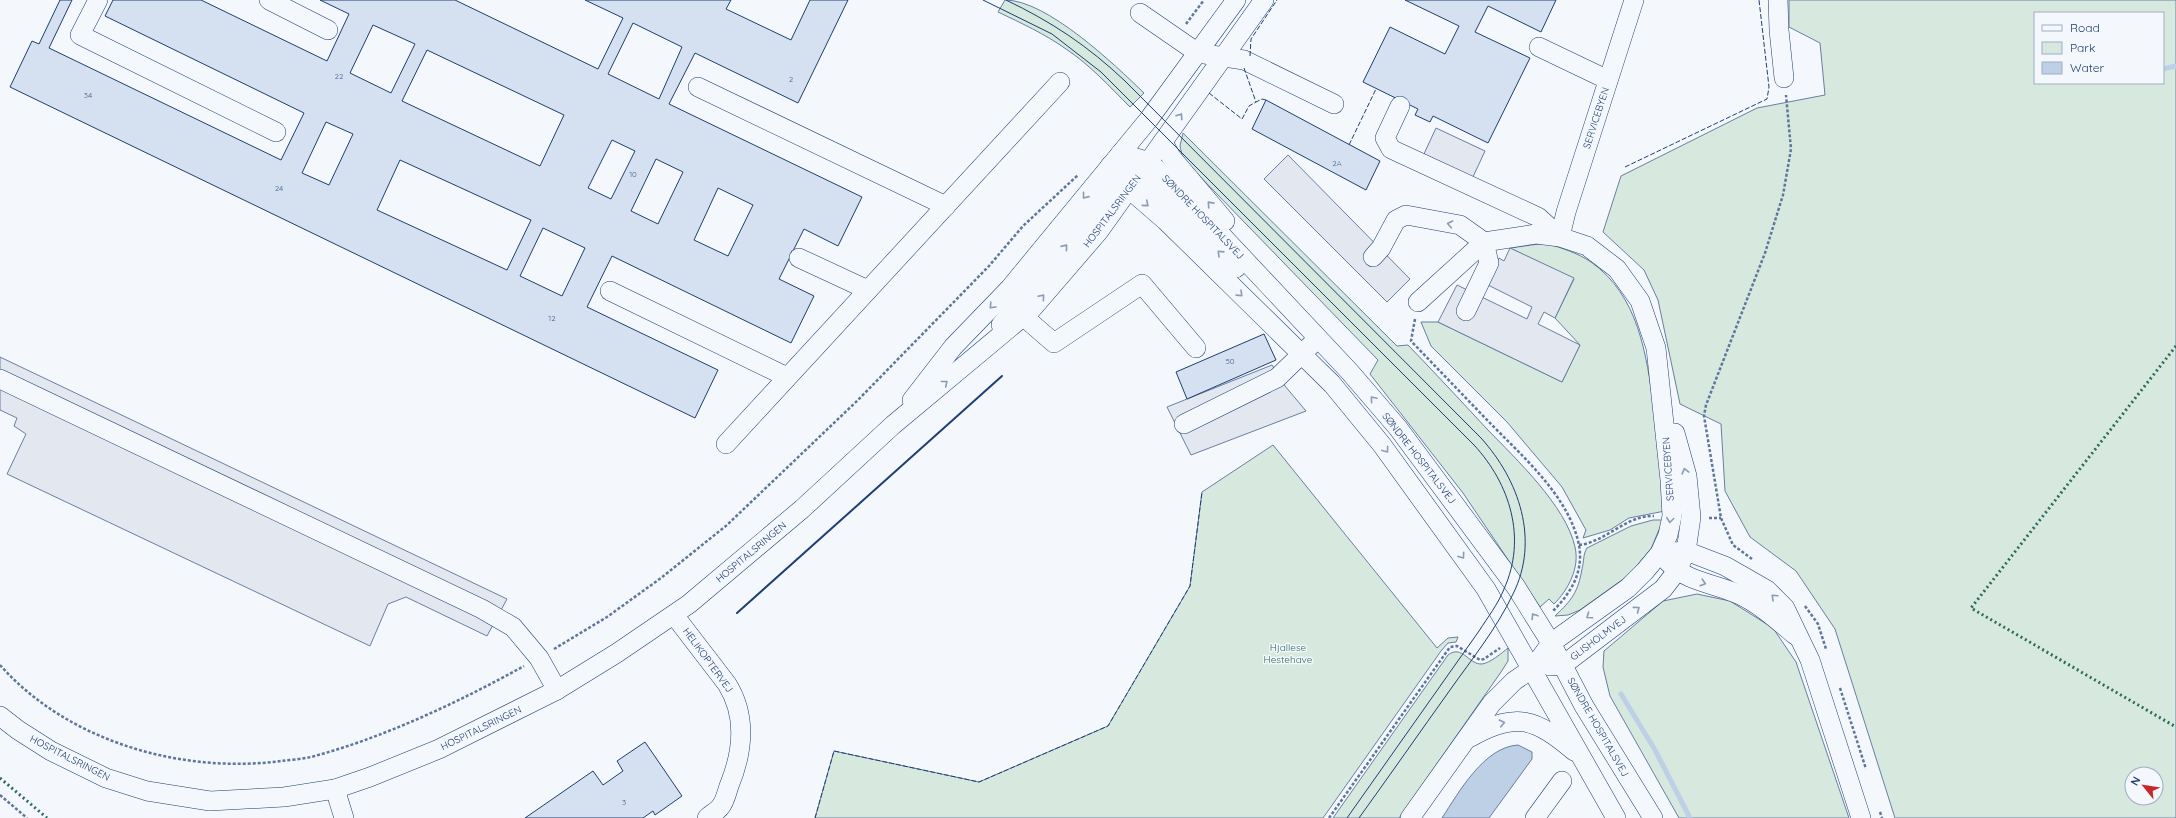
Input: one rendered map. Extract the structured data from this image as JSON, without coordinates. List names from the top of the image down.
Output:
{
  "streets": {
    "street": [
      "SERVICEBYEN",
      "HOSPITALSRINGEN",
      "SØNDRE HOSPITALSVEJ",
      "GLISHOLMVEJ",
      "HELIKOPTERVEJ"
    ]
  },
  "crossings": [
    ["SERVICEBYEN", "GLISHOLMVEJ"],
    ["HOSPITALSRINGEN", "SØNDRE HOSPITALSVEJ"],
    ["HOSPITALSRINGEN", "HELIKOPTERVEJ"],
    ["SØNDRE HOSPITALSVEJ", "GLISHOLMVEJ"]
  ],
  "parks": ["Hjallese Hestehave"],
  "house_numbers": [
    "22",
    "2",
    "34",
    "2A",
    "10",
    "24",
    "12",
    "50",
    "3"
  ],
  "legend": ["Road", "Park", "Water"],
  "north": "top left"
}
